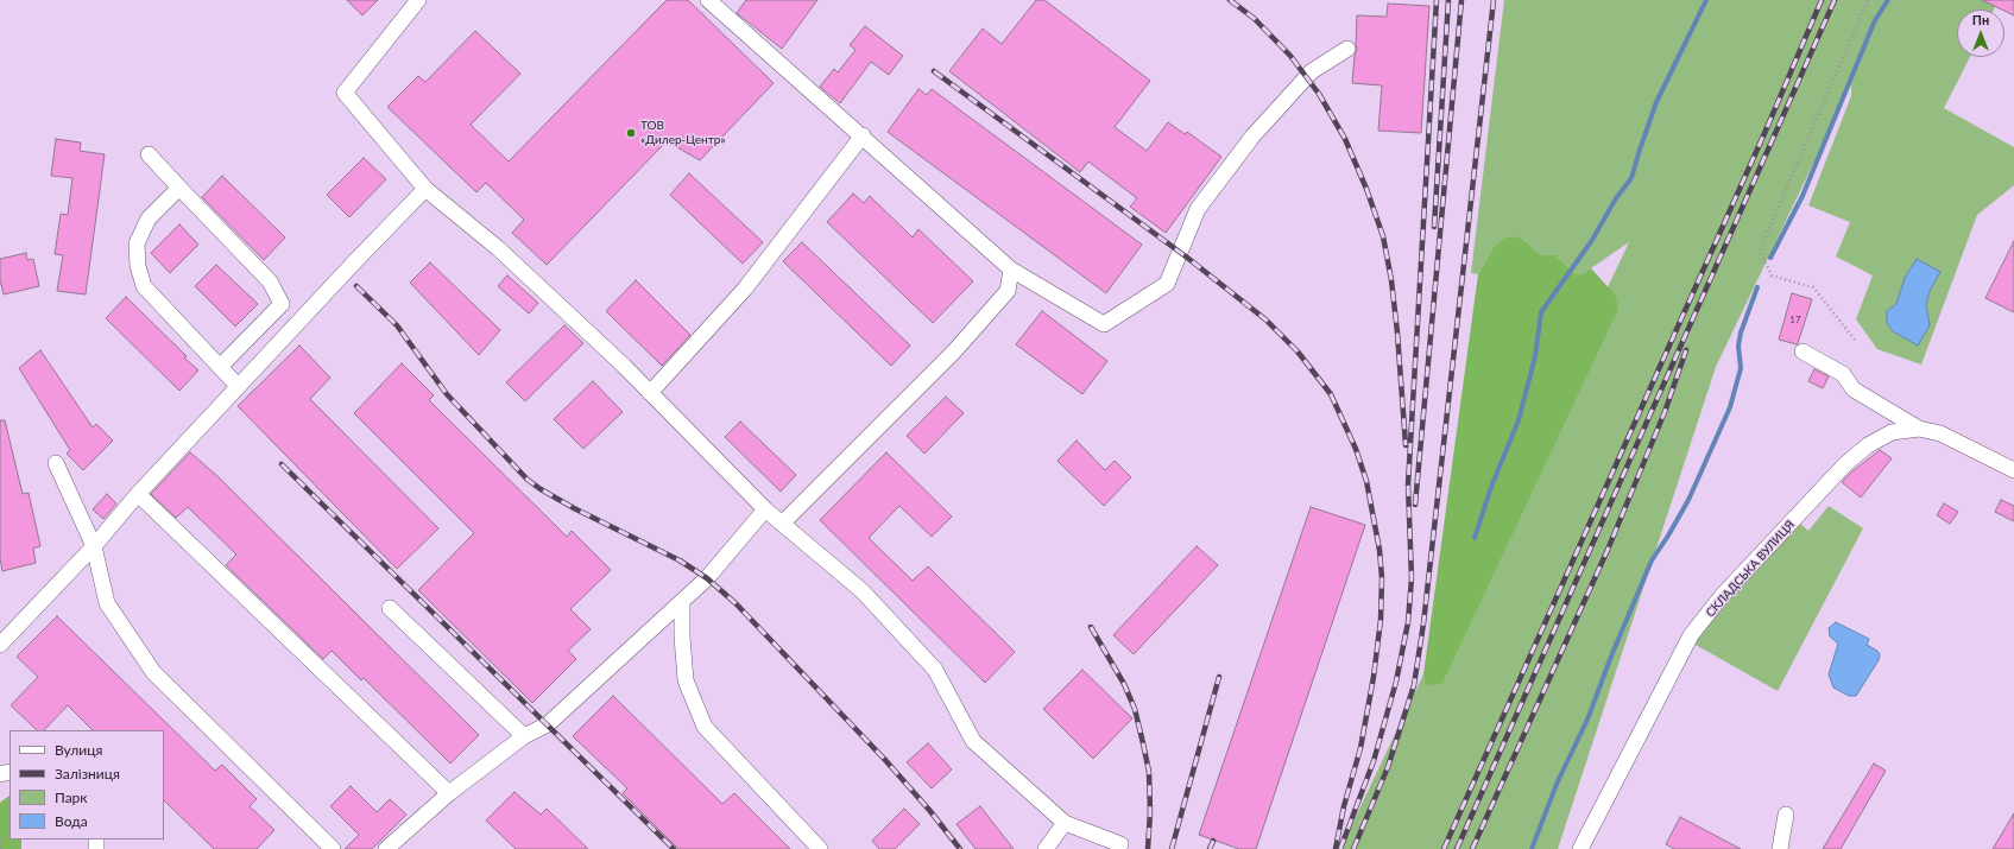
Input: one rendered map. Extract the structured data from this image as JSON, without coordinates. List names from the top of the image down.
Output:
{
  "streets": {
    "street": ["СКЛАДСЬКА ВУЛИЦЯ"]
  },
  "places": ["ТОВ «Дилер-Центр»"],
  "house_numbers": ["17"],
  "legend": [
    "Вулиця",
    "Залізниця",
    "Парк",
    "Вода"
  ],
  "north": "top"
}
